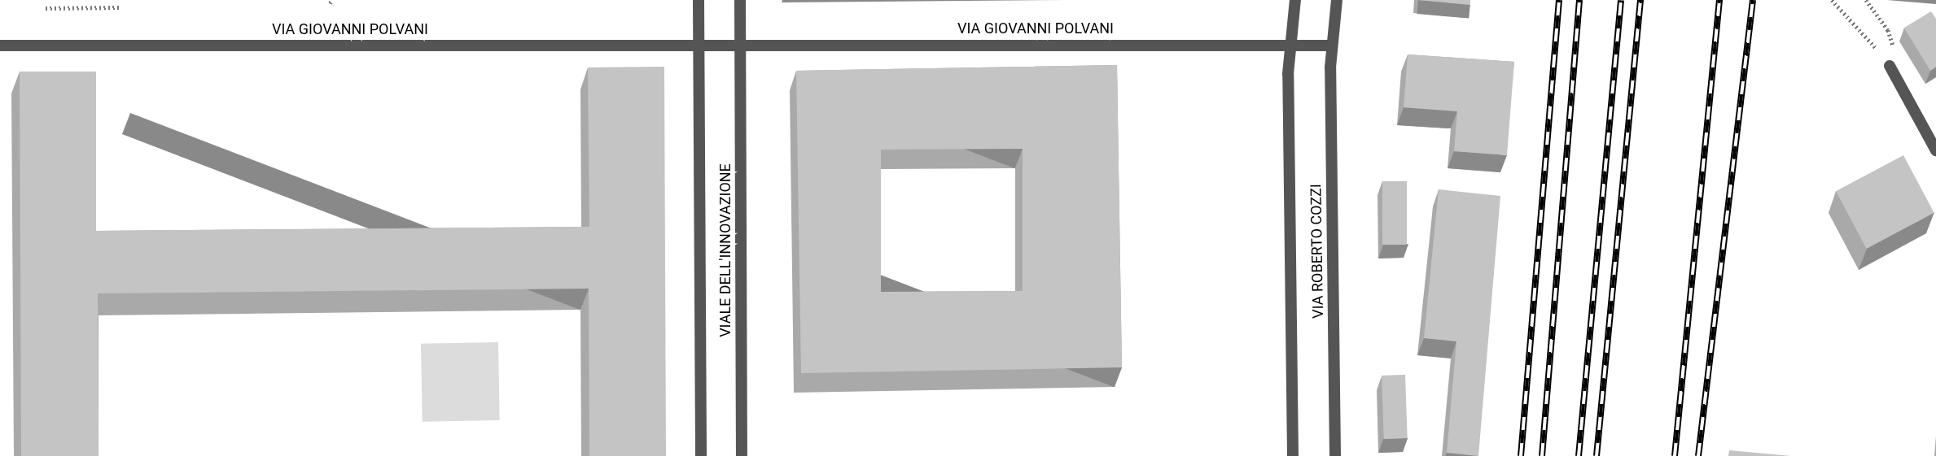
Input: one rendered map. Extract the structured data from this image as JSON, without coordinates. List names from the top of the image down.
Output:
{
  "streets": {
    "street": ["VIA GIOVANNI POLVANI", "VIALE DELL'INNOVAZIONE", "VIA ROBERTO COZZI"]
  },
  "crossings": [
    ["VIA GIOVANNI POLVANI", "VIALE DELL'INNOVAZIONE"],
    ["VIA GIOVANNI POLVANI", "VIA ROBERTO COZZI"]
  ]
}
